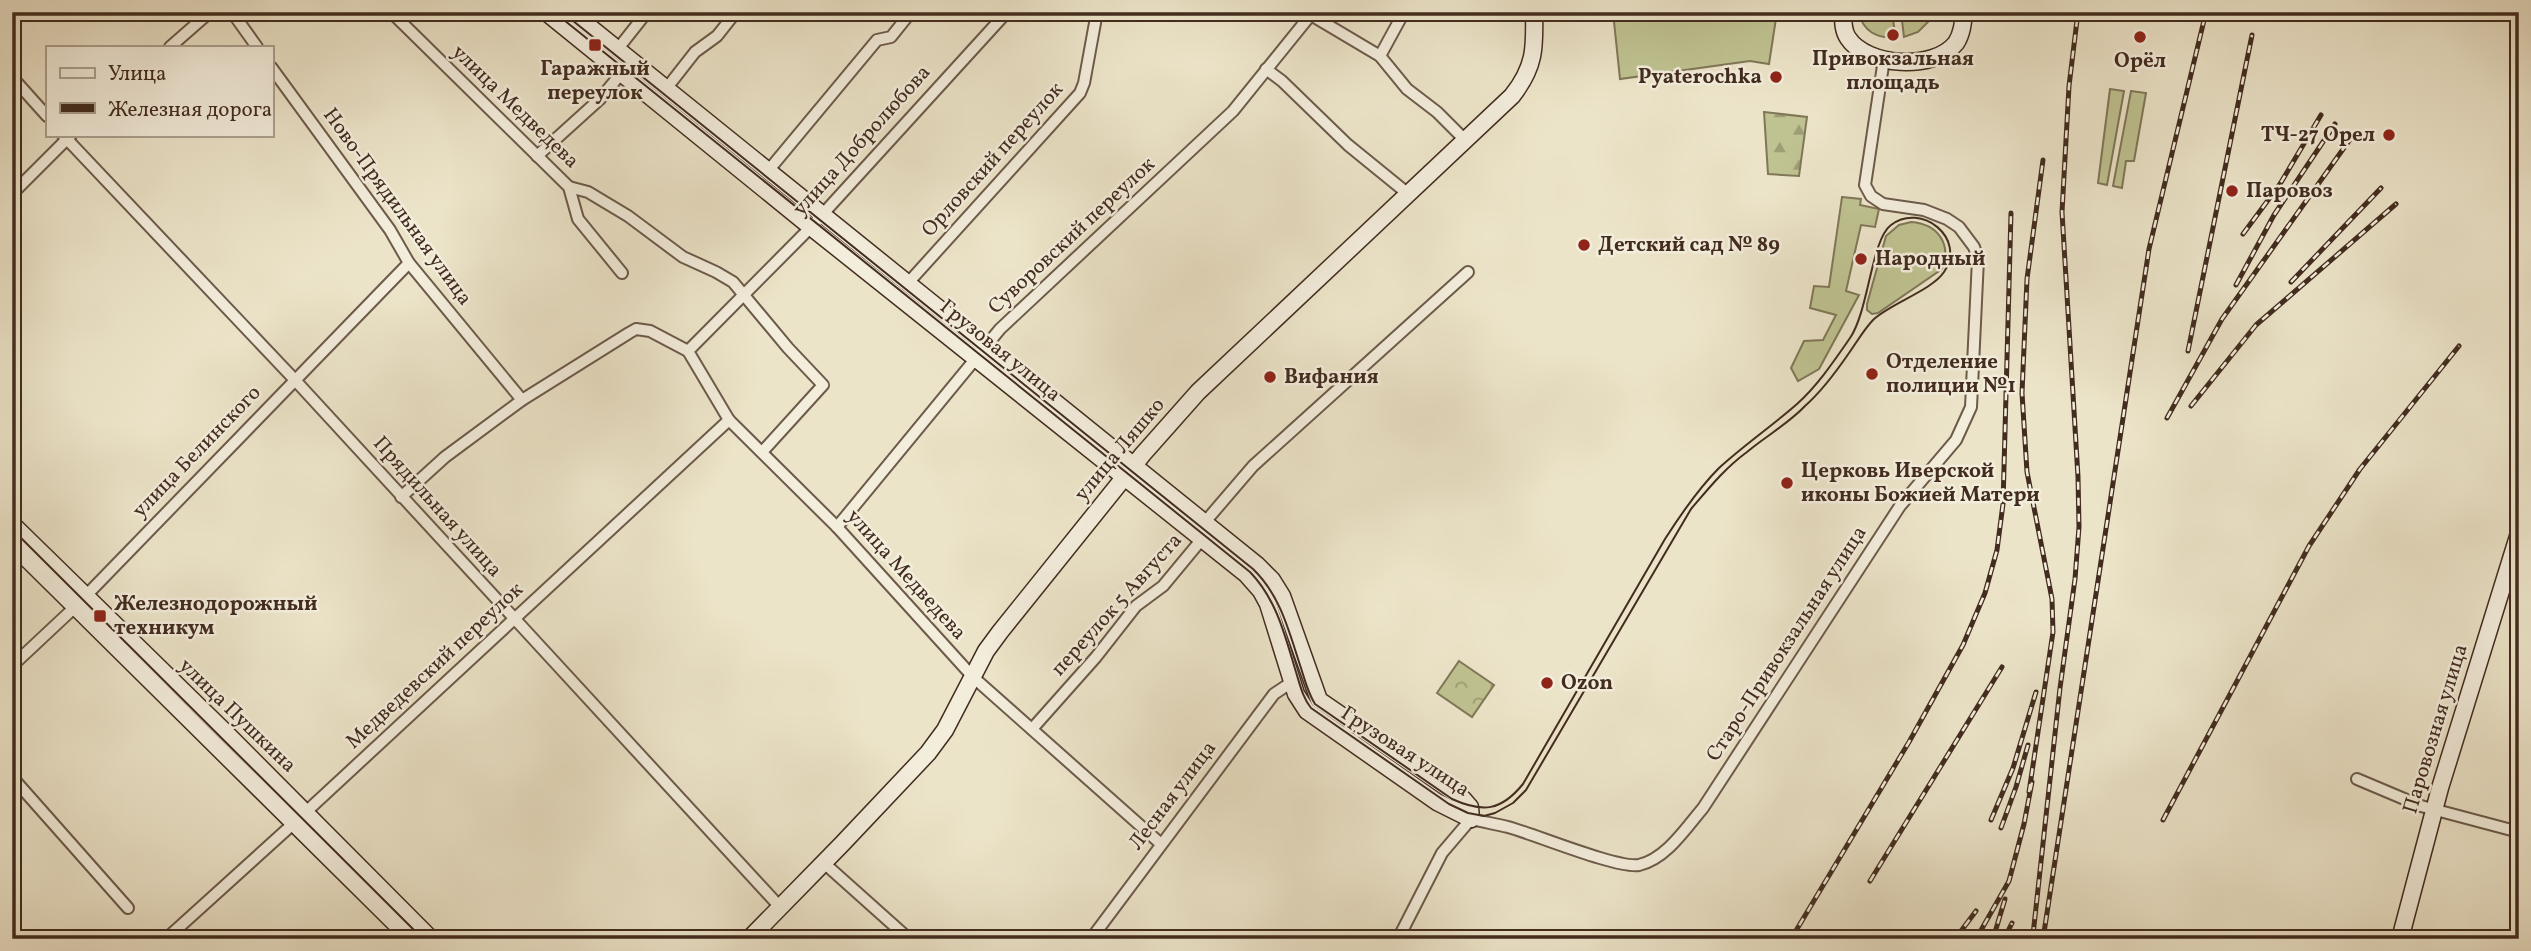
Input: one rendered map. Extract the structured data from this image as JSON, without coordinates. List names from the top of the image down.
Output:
{
  "streets": {
    "street": [
      "улица Медведева",
      "улица Добролюбова",
      "Орловский переулок",
      "Ново-Прядильная улица",
      "Суворовский переулок",
      "Грузовая улица",
      "улица Ляшко",
      "улица Белинского",
      "Прядильная улица",
      "переулок 5 Августа",
      "Старо-Привокзальная улица",
      "Медведевский переулок",
      "улица Пушкина",
      "Паровозная улица",
      "Лесная улица"
    ]
  },
  "crossings": [
    ["улица Медведева", "улица Добролюбова"],
    ["улица Медведева", "Суворовский переулок"],
    ["улица Медведева", "улица Ляшко"],
    ["улица Медведева", "переулок 5 Августа"],
    ["улица Медведева", "Медведевский переулок"],
    ["улица Медведева", "Лесная улица"],
    ["улица Добролюбова", "Грузовая улица"],
    ["Орловский переулок", "Грузовая улица"],
    ["Ново-Прядильная улица", "улица Белинского"],
    ["Суворовский переулок", "Грузовая улица"],
    ["Грузовая улица", "улица Ляшко"],
    ["Грузовая улица", "переулок 5 Августа"],
    ["Грузовая улица", "Старо-Привокзальная улица"],
    ["Грузовая улица", "Лесная улица"],
    ["улица Ляшко", "Прядильная улица"],
    ["улица Белинского", "Прядильная улица"],
    ["улица Белинского", "улица Пушкина"],
    ["Прядильная улица", "Медведевский переулок"],
    ["Медведевский переулок", "улица Пушкина"]
  ],
  "places": {
    "other": [
      "Привокзальная площадь",
      "Орёл",
      "Pyaterochka",
      "ТЧ-27 Орел",
      "Паровоз",
      "Детский сад № 89",
      "Народный",
      "Отделение полиции №1",
      "Вифания",
      "Церковь Иверской иконы Божией Матери",
      "Ozon"
    ],
    "transit": ["Гаражный переулок", "Железнодорожный техникум"]
  },
  "legend": ["Улица", "Железная дорога"]
}
